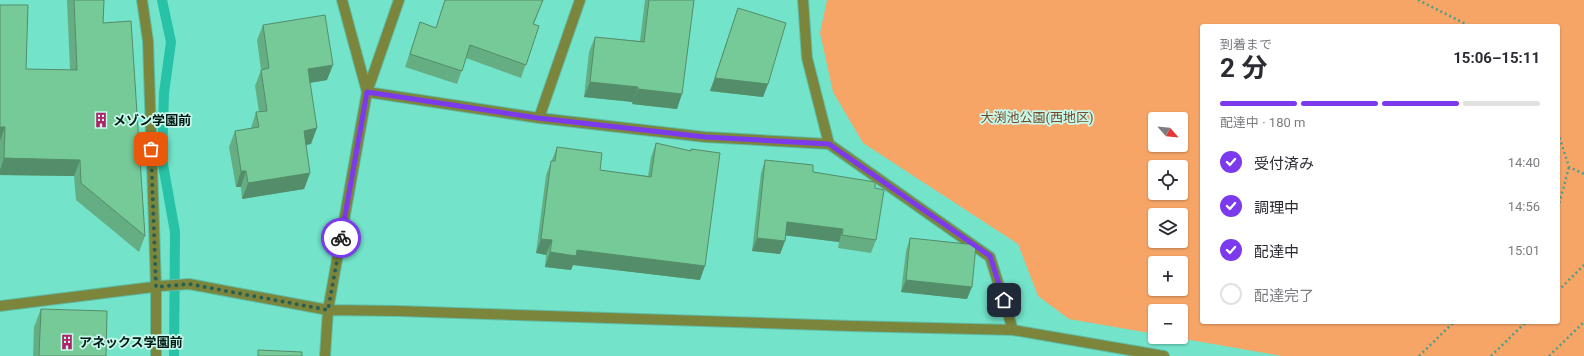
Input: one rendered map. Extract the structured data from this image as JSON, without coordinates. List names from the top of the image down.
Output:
{
  "parks": ["大渕池公園(西地区)"],
  "places": {
    "building": ["メゾン学園前", "アネックス学園前"]
  },
  "north": "bottom right",
  "page": {
    "heading": ["2 分", "到着まで", "15:06–15:11"],
    "bar": "配達中 · 180 m",
    "map_buttons": ["+", "−"],
    "list": [
      ["受付済み", "14:40"],
      ["調理中", "14:56"],
      ["配達中", "15:01"],
      "配達完了"
    ]
  }
}
